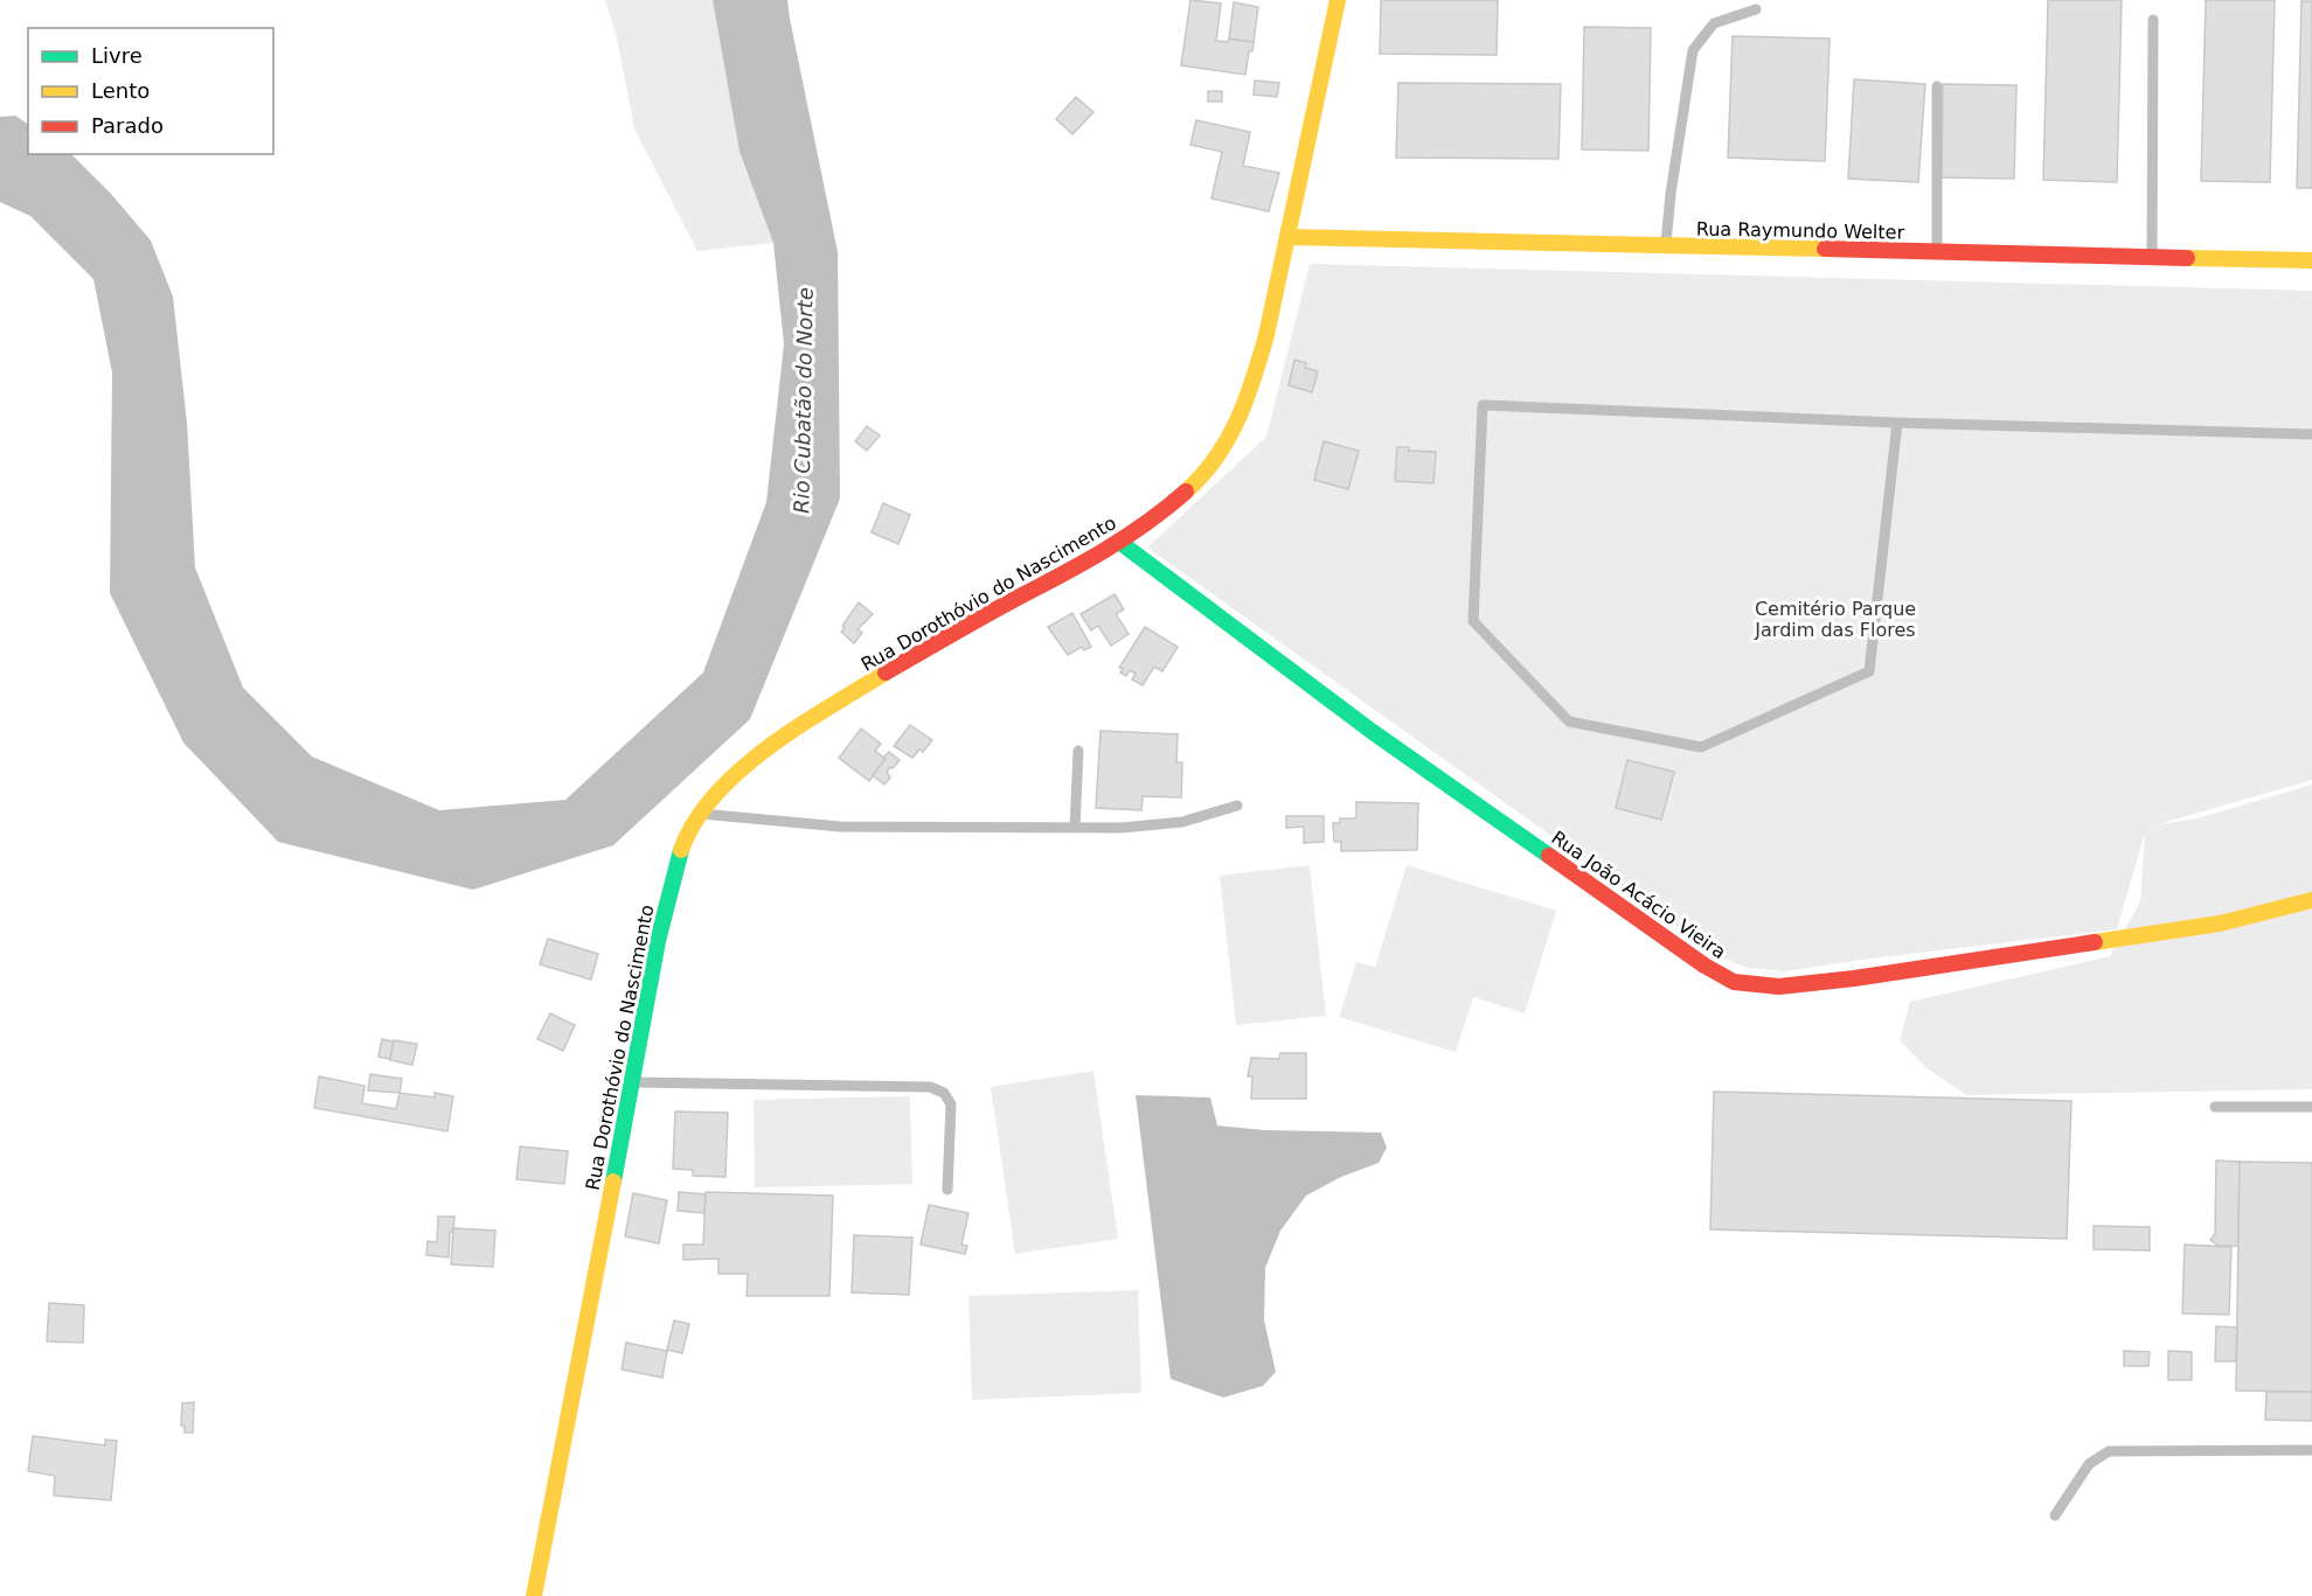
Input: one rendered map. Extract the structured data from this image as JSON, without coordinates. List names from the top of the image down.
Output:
{
  "streets": {
    "street": ["Rua Raymundo Welter", "Rua Dorothóvio do Nascimento", "Rua João Acácio Vieira"]
  },
  "crossings": [
    ["Rua Raymundo Welter", "Rua Dorothóvio do Nascimento"],
    ["Rua Dorothóvio do Nascimento", "Rua João Acácio Vieira"]
  ],
  "water": ["Rio Cubatão do Norte"],
  "parks": ["Cemitério Parque Jardim das Flores"],
  "legend": ["Livre", "Lento", "Parado"]
}
